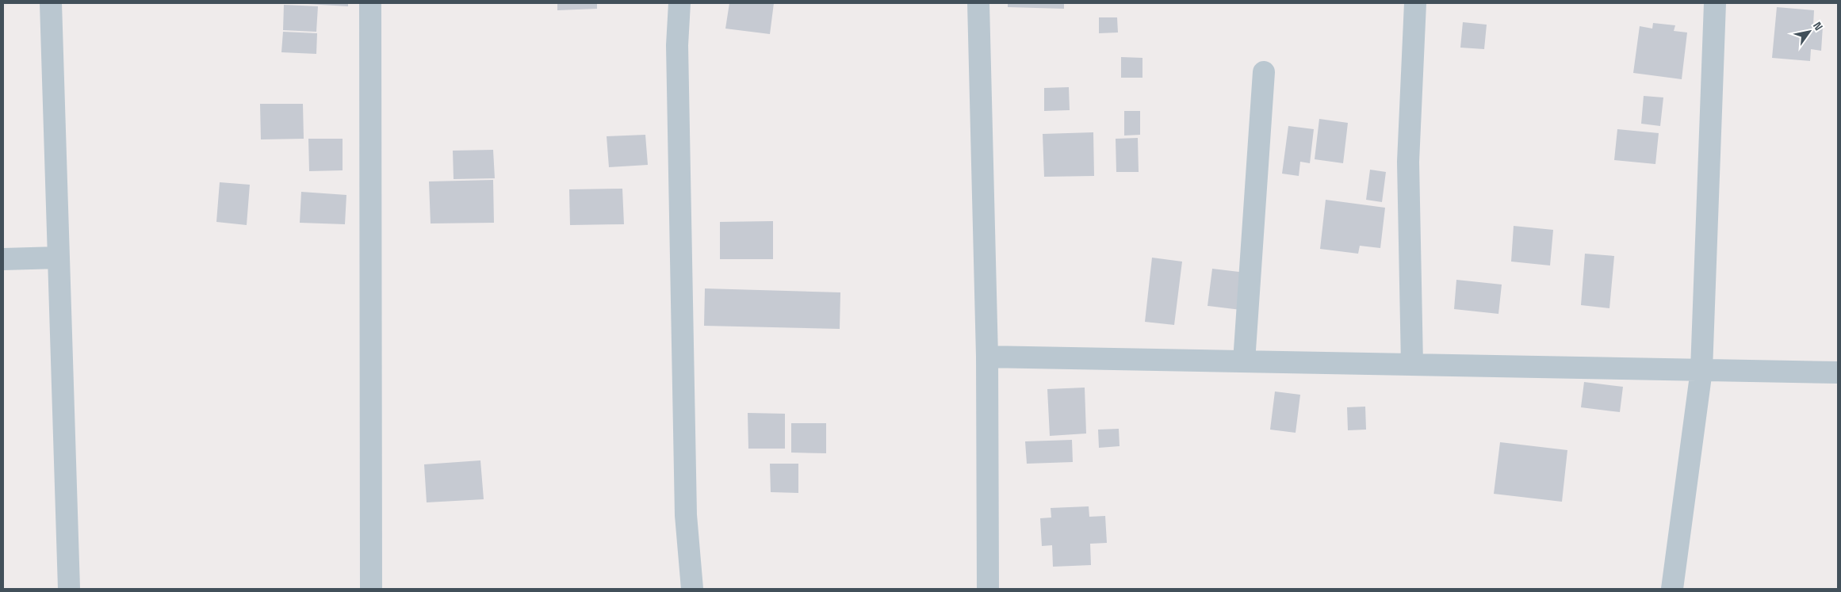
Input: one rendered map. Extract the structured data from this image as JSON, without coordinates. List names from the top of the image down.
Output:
{
  "north": "top right"
}
